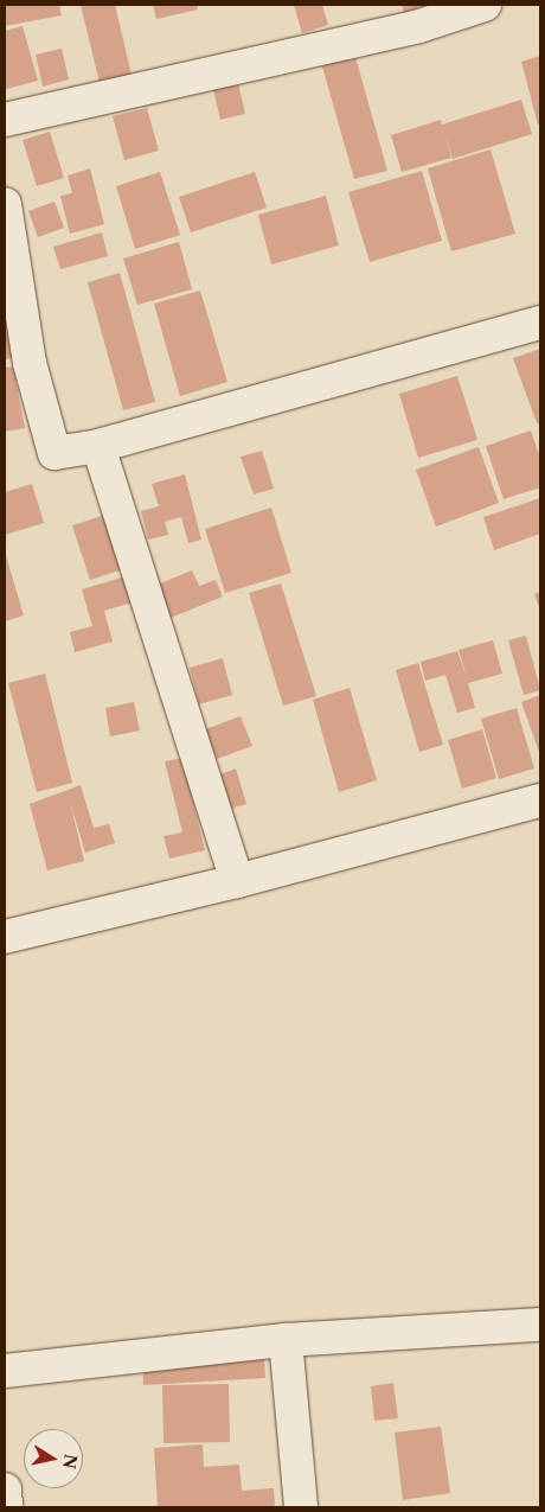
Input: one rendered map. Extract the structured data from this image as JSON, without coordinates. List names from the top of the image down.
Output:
{
  "north": "right"
}
